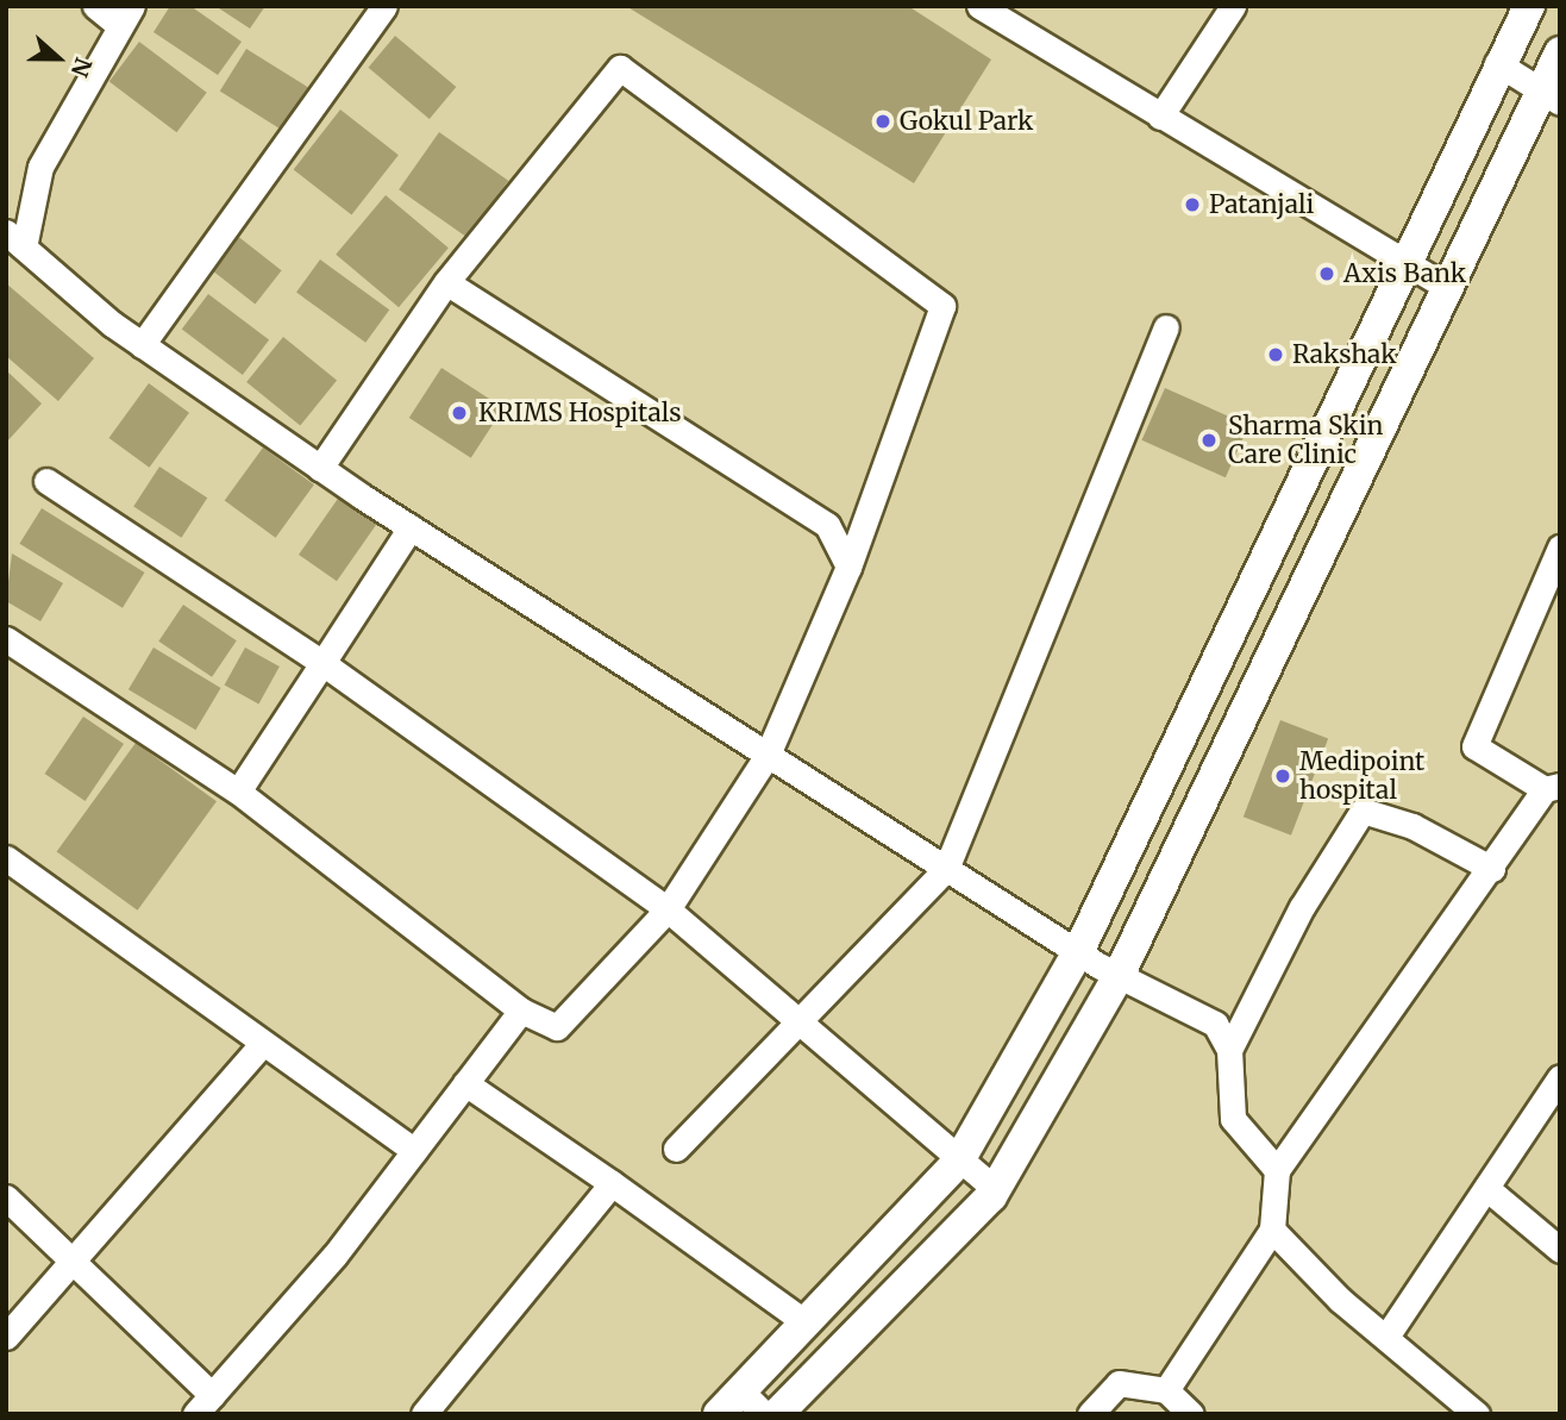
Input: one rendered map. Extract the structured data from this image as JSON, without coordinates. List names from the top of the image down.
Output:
{
  "places": [
    "Gokul Park",
    "Patanjali",
    "Axis Bank",
    "Rakshak",
    "KRIMS Hospitals",
    "Sharma Skin Care Clinic",
    "Medipoint hospital"
  ],
  "north": "right"
}
